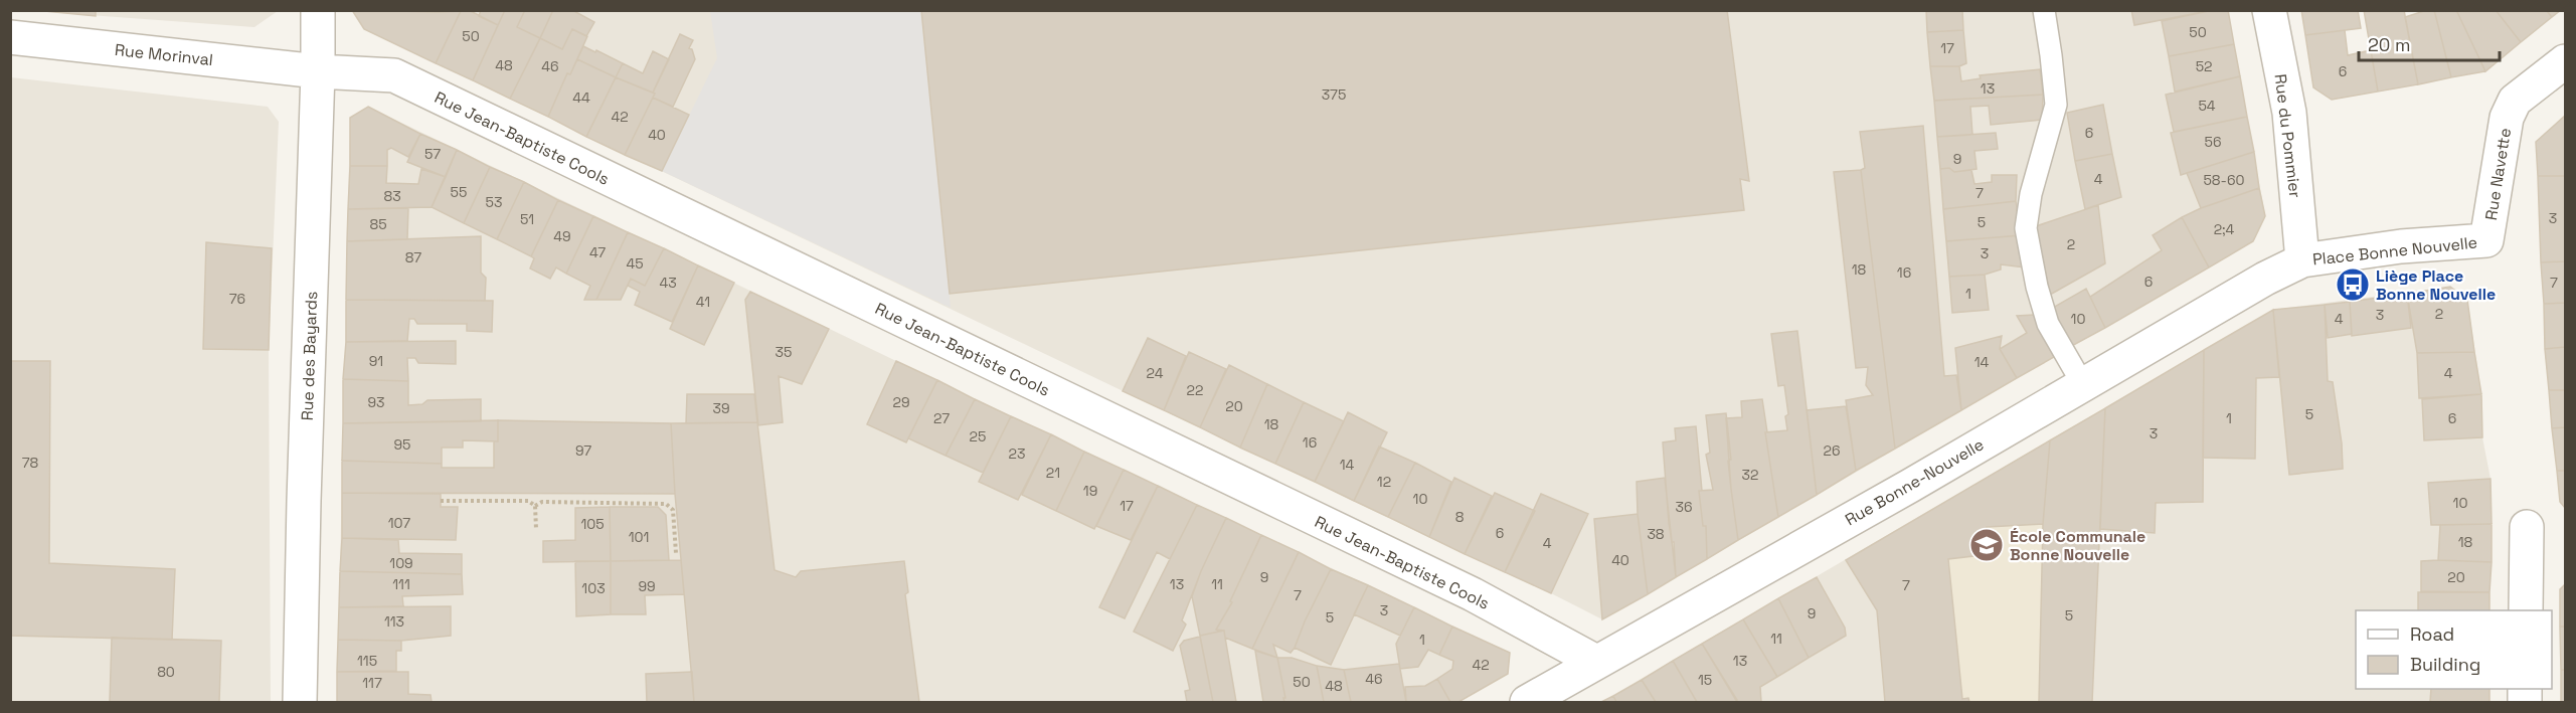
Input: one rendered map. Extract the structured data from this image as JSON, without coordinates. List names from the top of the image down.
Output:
{
  "streets": {
    "street": [
      "Rue Morinval",
      "Rue du Pommier",
      "Rue Jean-Baptiste Cools",
      "Rue Navette",
      "Place Bonne Nouvelle",
      "Rue des Bayards",
      "Rue Bonne-Nouvelle"
    ]
  },
  "crossings": [
    ["Rue Morinval", "Rue Jean-Baptiste Cools"],
    ["Rue Morinval", "Rue des Bayards"],
    ["Rue du Pommier", "Place Bonne Nouvelle"],
    ["Rue du Pommier", "Rue Bonne-Nouvelle"],
    ["Rue Jean-Baptiste Cools", "Rue des Bayards"],
    ["Rue Jean-Baptiste Cools", "Rue Bonne-Nouvelle"],
    ["Rue Navette", "Place Bonne Nouvelle"],
    ["Place Bonne Nouvelle", "Rue Bonne-Nouvelle"]
  ],
  "places": {
    "bus stop": ["Liège Place Bonne Nouvelle"],
    "school or university": ["École Communale Bonne Nouvelle"]
  },
  "house_numbers": [
    "50",
    "50",
    "17",
    "48",
    "46",
    "52",
    "6",
    "13",
    "375",
    "44",
    "54",
    "42",
    "6",
    "40",
    "56",
    "57",
    "9",
    "4",
    "58-60",
    "55",
    "7",
    "83",
    "53",
    "3",
    "51",
    "5",
    "85",
    "2;4",
    "49",
    "2",
    "47",
    "3",
    "87",
    "45",
    "18",
    "16",
    "6",
    "43",
    "7",
    "1",
    "76",
    "41",
    "2",
    "3",
    "10",
    "4",
    "35",
    "91",
    "14",
    "24",
    "4",
    "22",
    "93",
    "29",
    "20",
    "39",
    "5",
    "27",
    "1",
    "6",
    "18",
    "3",
    "25",
    "16",
    "95",
    "97",
    "26",
    "23",
    "78",
    "14",
    "21",
    "32",
    "12",
    "19",
    "10",
    "10",
    "17",
    "36",
    "8",
    "107",
    "105",
    "6",
    "38",
    "101",
    "18",
    "4",
    "40",
    "109",
    "9",
    "20",
    "111",
    "13",
    "11",
    "7",
    "99",
    "103",
    "7",
    "3",
    "9",
    "5",
    "5",
    "113",
    "11",
    "1",
    "115",
    "13",
    "42",
    "80",
    "46",
    "15",
    "50",
    "117",
    "48"
  ],
  "legend": ["Road", "Building"],
  "scale_bar": "20 m"
}
